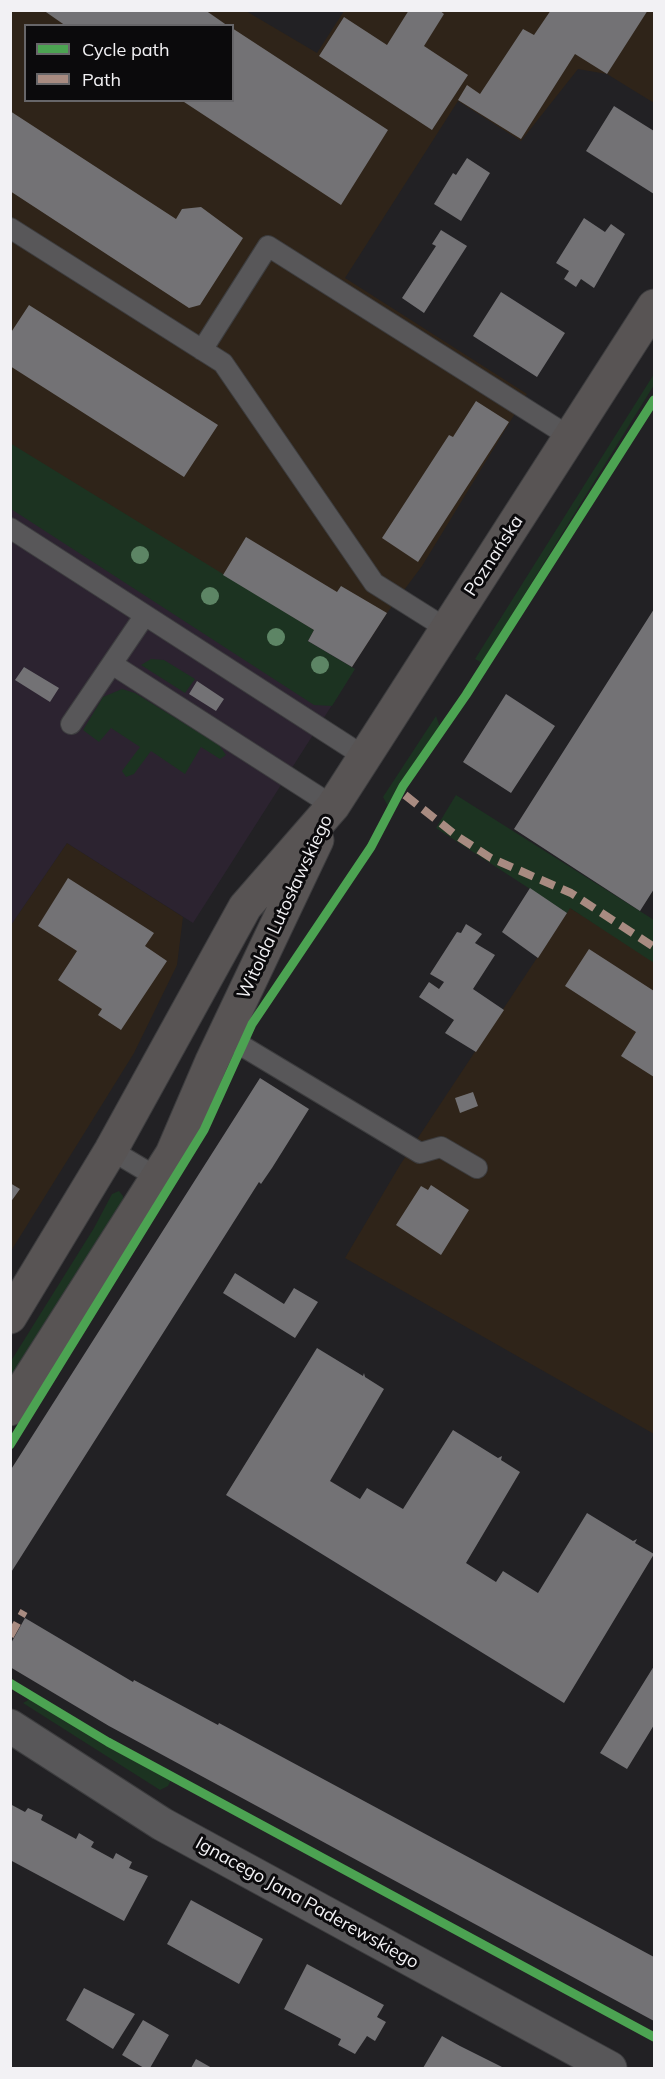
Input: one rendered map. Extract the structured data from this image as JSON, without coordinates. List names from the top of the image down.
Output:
{
  "streets": {
    "main road": ["Poznańska", "Witolda Lutosławskiego"],
    "street": ["Ignacego Jana Paderewskiego"]
  },
  "crossings": [
    ["Poznańska", "Witolda Lutosławskiego"]
  ],
  "legend": ["Cycle path", "Path"]
}
